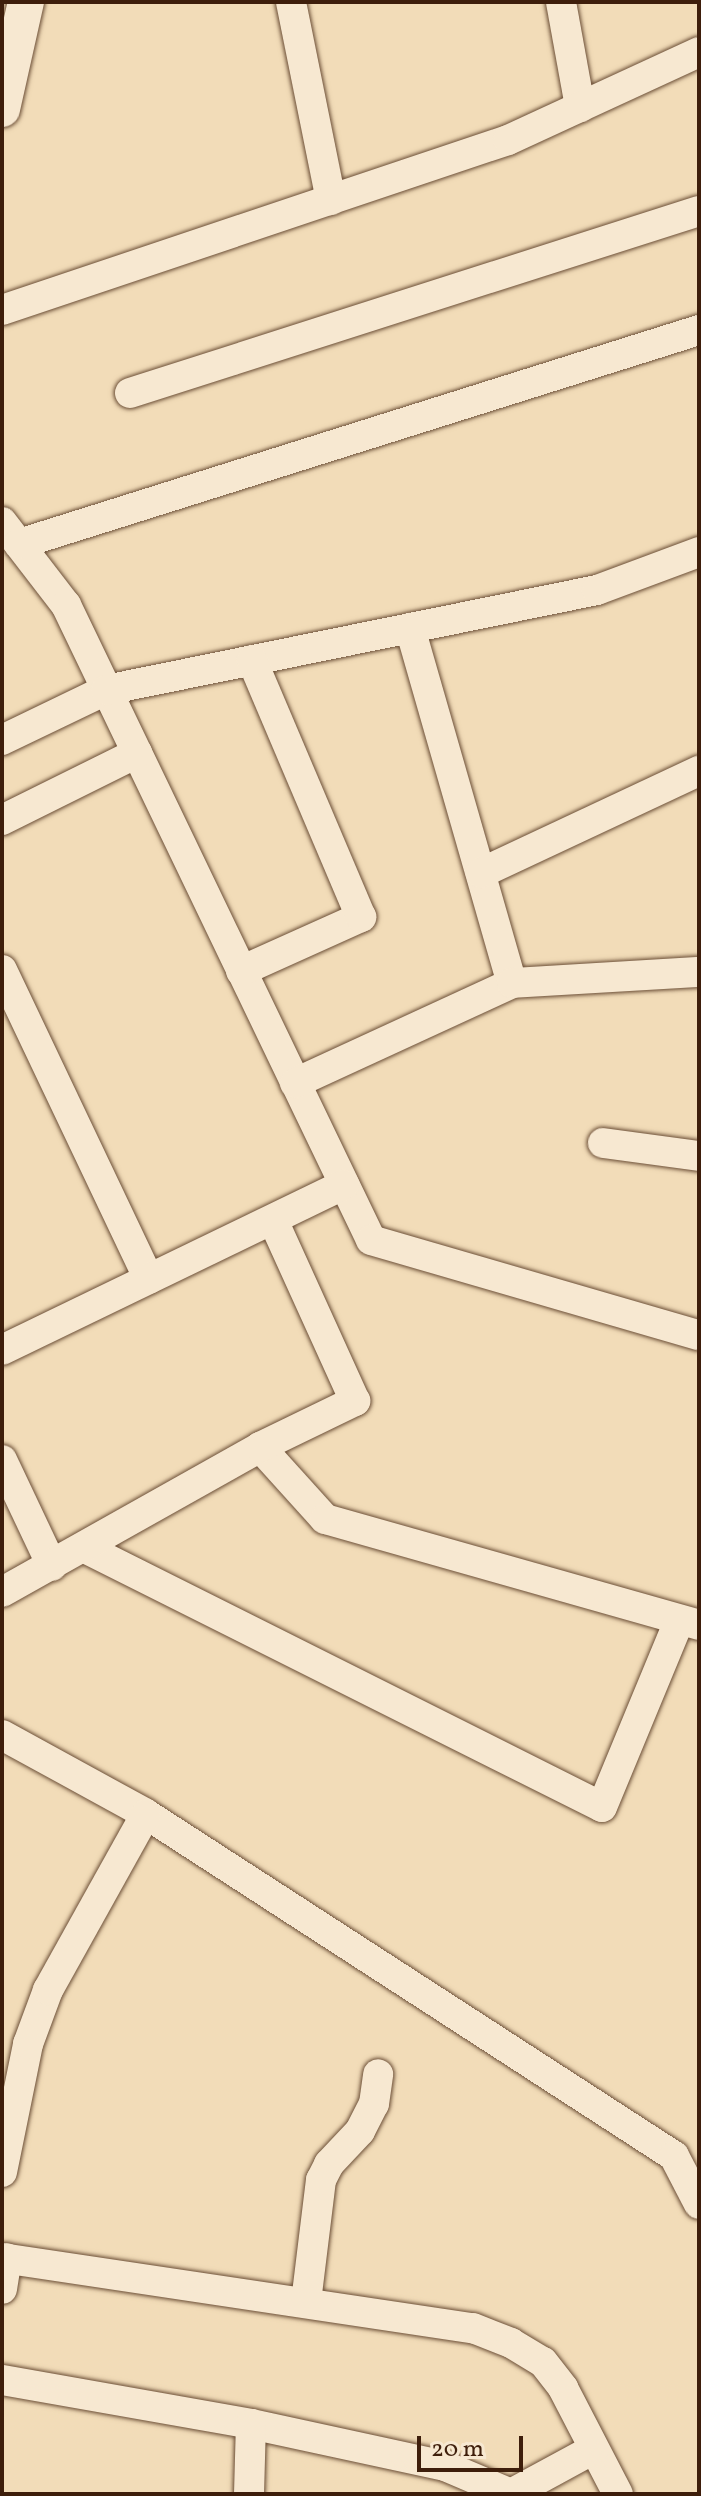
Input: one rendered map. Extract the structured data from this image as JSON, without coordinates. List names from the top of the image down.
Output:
{
  "scale_bar": "20 m"
}
